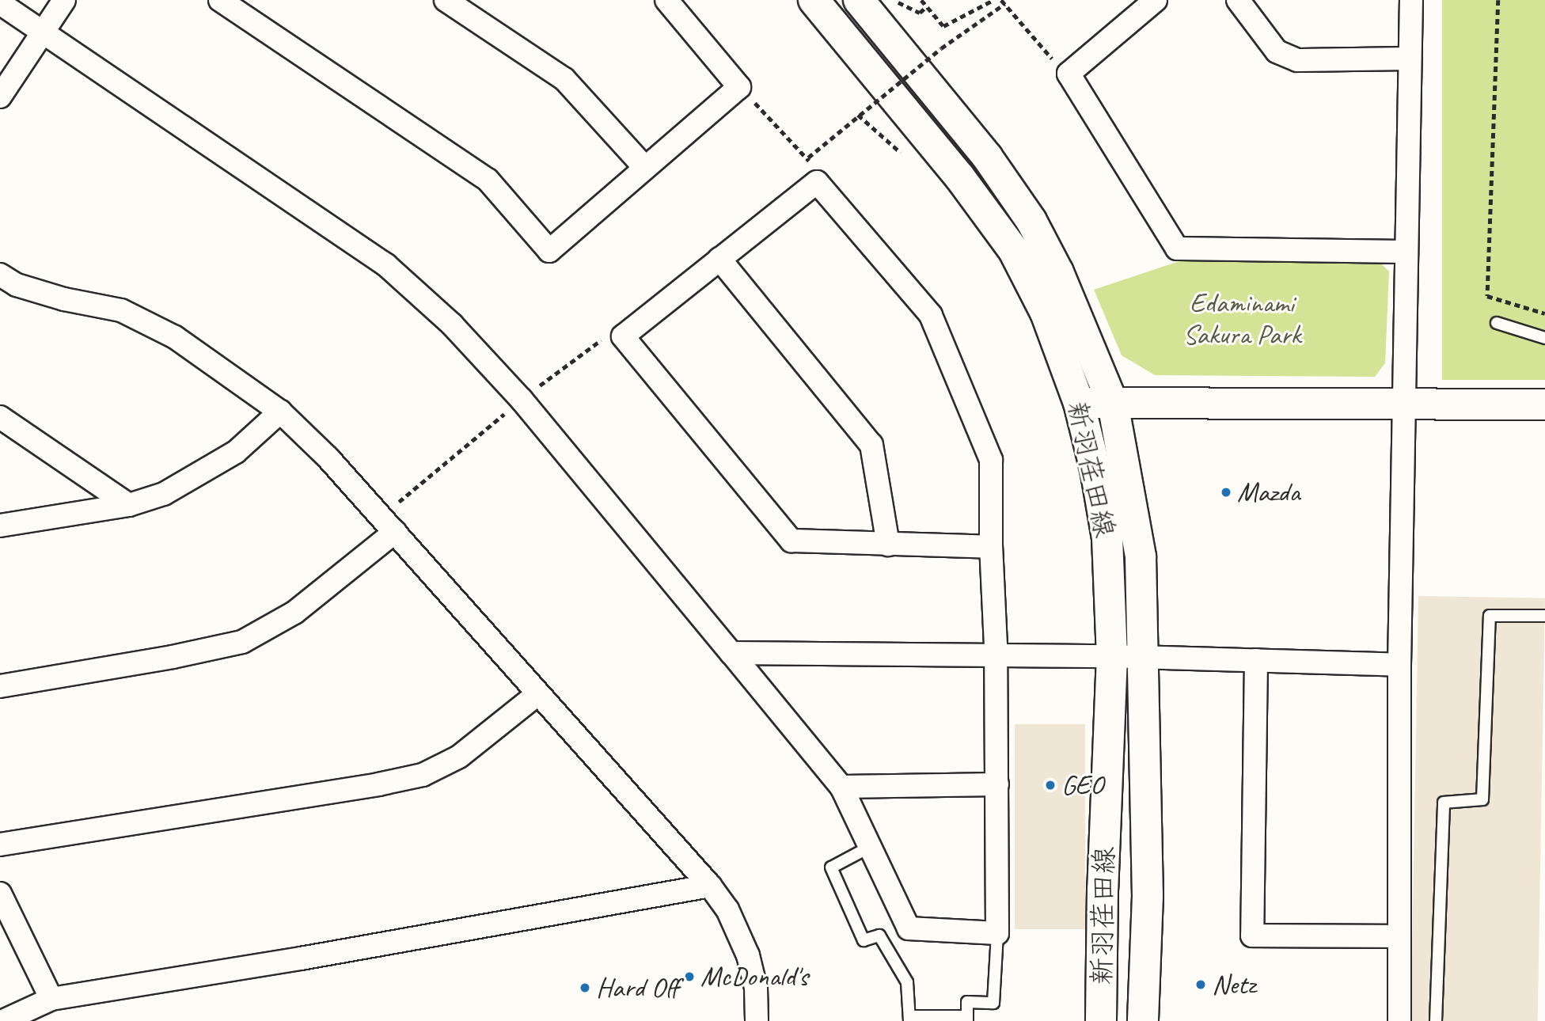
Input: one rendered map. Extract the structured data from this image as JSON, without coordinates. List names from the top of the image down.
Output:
{
  "streets": {
    "street": ["新羽荏田線"]
  },
  "parks": ["Edaminami Sakura Park"],
  "places": [
    "Mazda",
    "GEO",
    "McDonald's",
    "Netz",
    "Hard Off"
  ]
}
